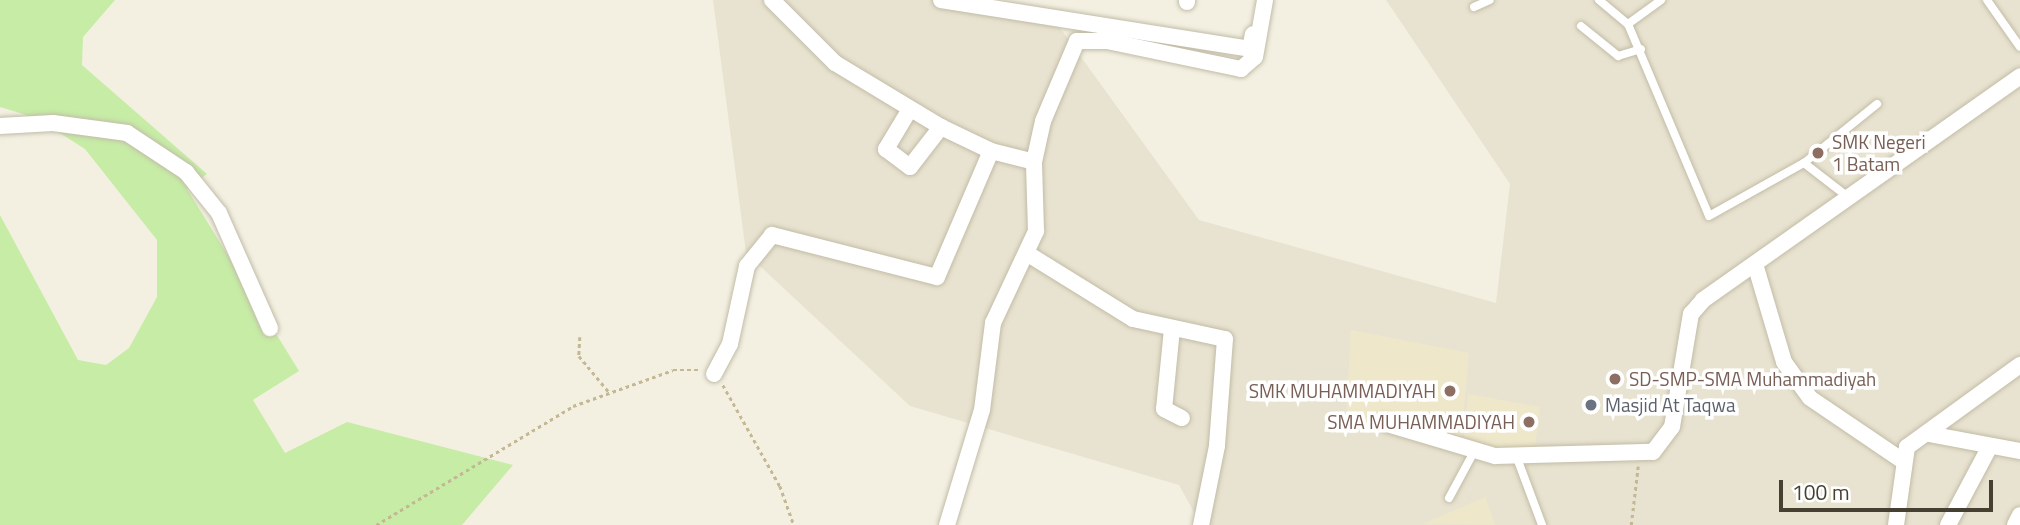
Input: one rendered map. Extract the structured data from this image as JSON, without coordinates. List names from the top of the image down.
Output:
{
  "places": [
    "SMK Negeri 1 Batam",
    "SD-SMP-SMA Muhammadiyah",
    "SMK MUHAMMADIYAH",
    "Masjid At Taqwa",
    "SMA MUHAMMADIYAH"
  ],
  "scale_bar": "100 m"
}
